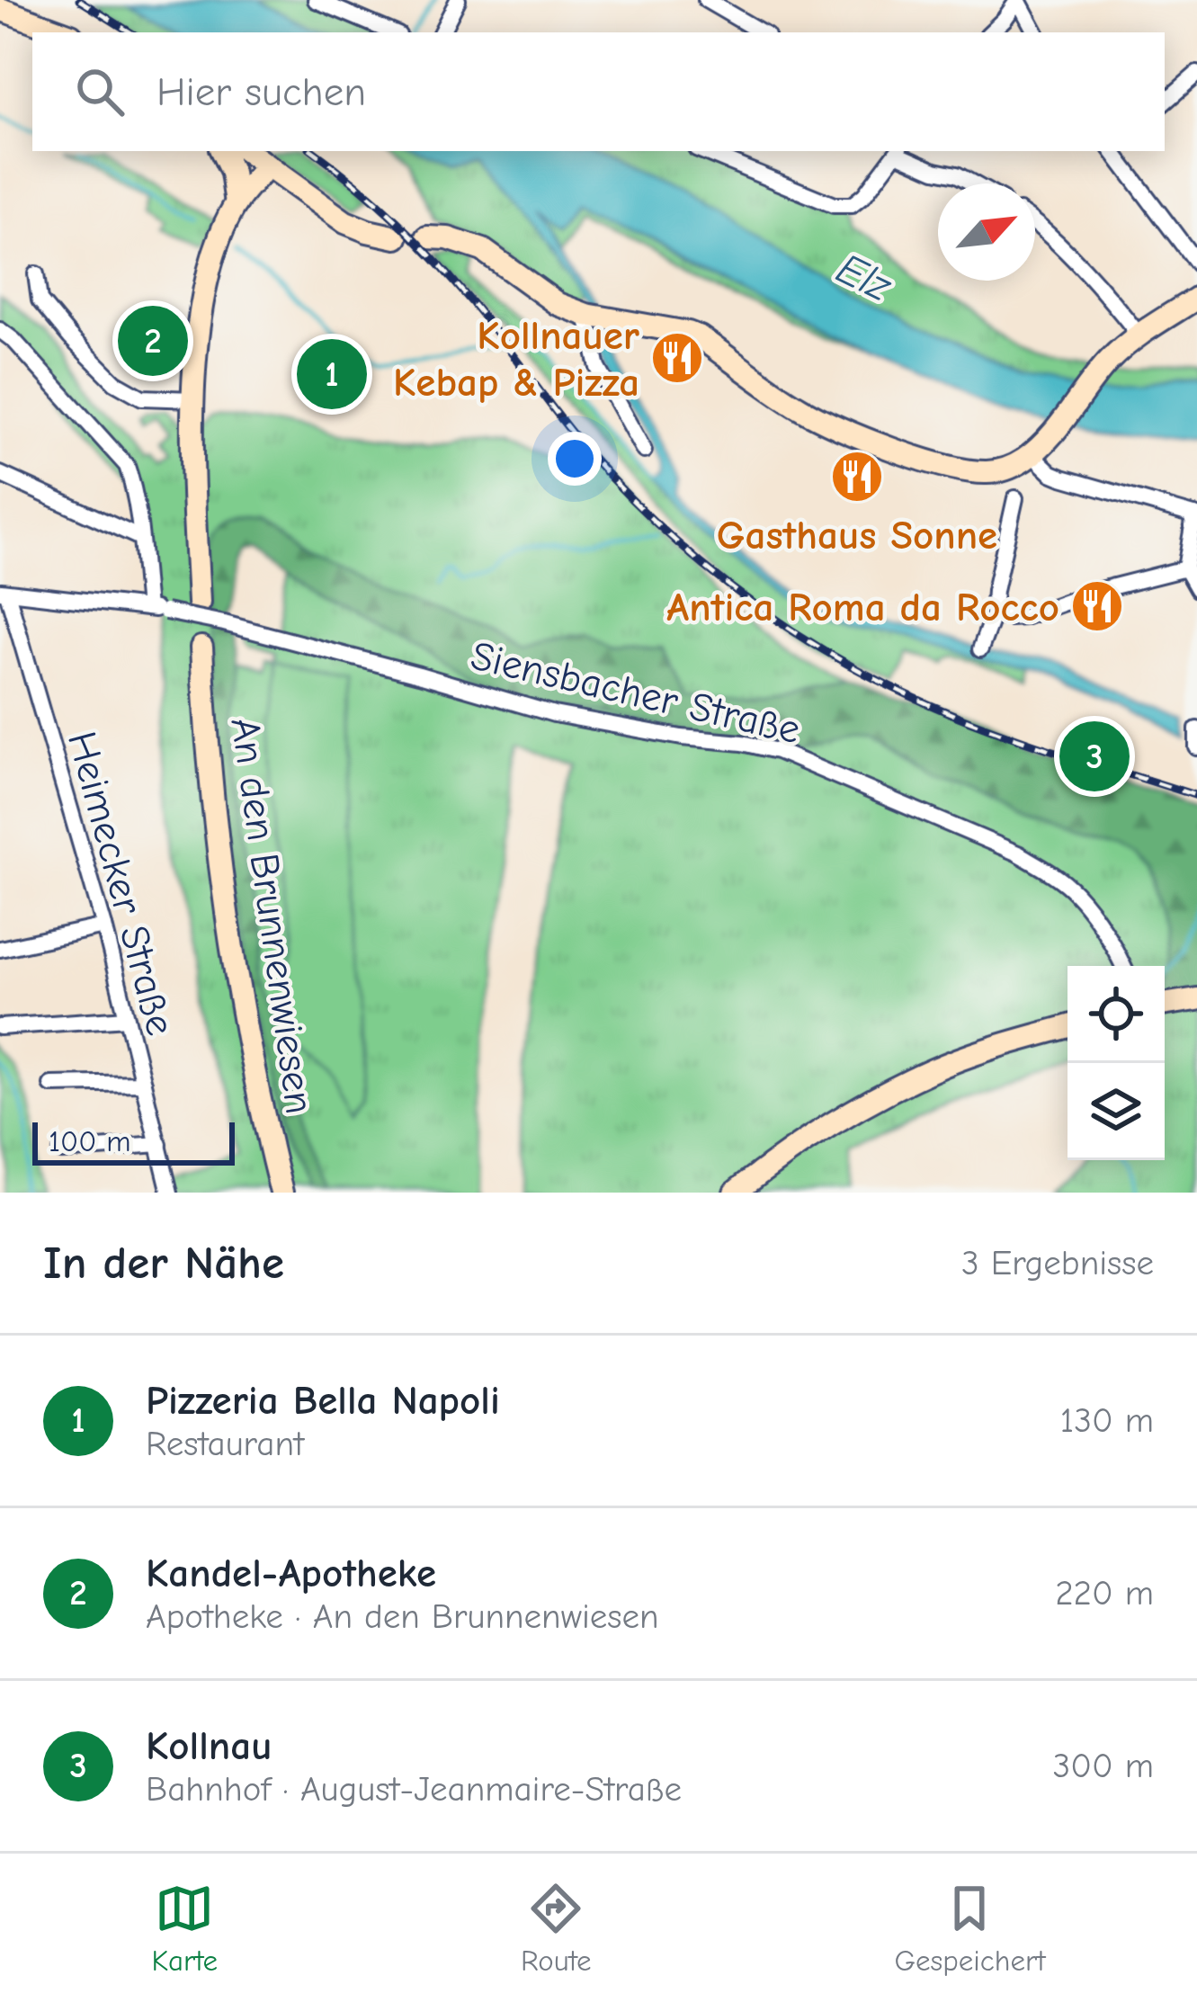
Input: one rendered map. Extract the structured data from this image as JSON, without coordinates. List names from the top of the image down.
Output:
{
  "streets": {
    "street": ["Siensbacher Straße", "Heimecker Straße", "An den Brunnenwiesen"]
  },
  "crossings": [
    ["Siensbacher Straße", "Heimecker Straße"]
  ],
  "water": ["Elz"],
  "places": {
    "restaurant": ["Kollnauer Kebap & Pizza", "Gasthaus Sonne", "Antica Roma da Rocco"]
  },
  "scale_bar": "100 m",
  "north": "top right",
  "page": {
    "search": "Hier suchen",
    "pins": ["2", "1", "3"],
    "scale": "100 m",
    "heading": ["In der Nähe", "3 Ergebnisse"],
    "list": [
      {
        "mark": "1",
        "name": "Pizzeria Bella Napoli",
        "note": "Restaurant",
        "value": "130 m"
      },
      {
        "mark": "2",
        "name": "Kandel-Apotheke",
        "note": "Apotheke · An den Brunnenwiesen",
        "value": "220 m"
      },
      {
        "mark": "3",
        "name": "Kollnau",
        "note": "Bahnhof · August-Jeanmaire-Straße",
        "value": "300 m"
      }
    ],
    "nav": ["Karte", "Route", "Gespeichert"]
  }
}
